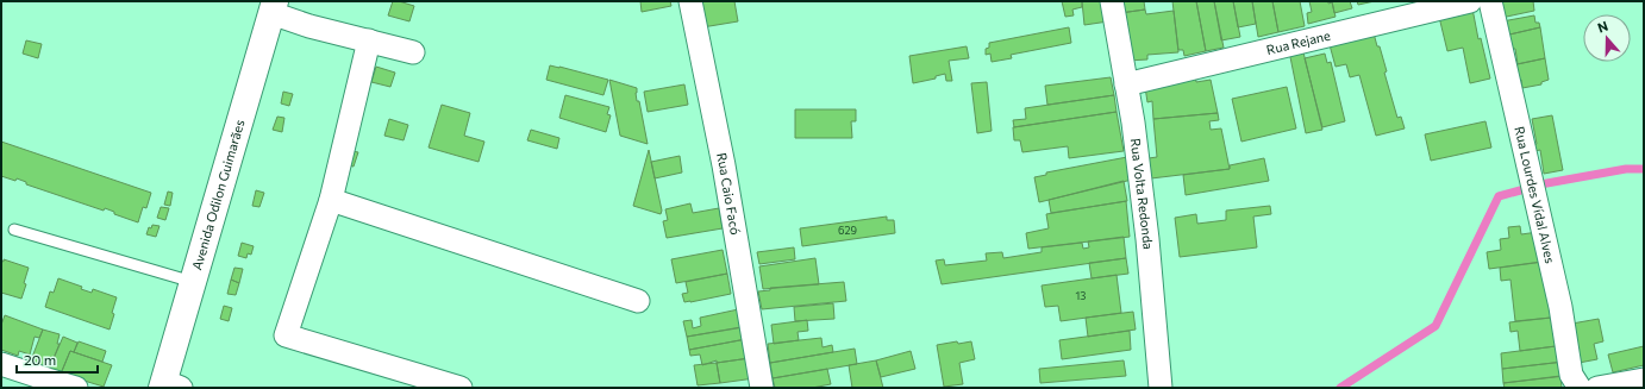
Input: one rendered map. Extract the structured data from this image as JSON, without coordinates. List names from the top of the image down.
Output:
{
  "streets": {
    "street": [
      "Rua Rejane",
      "Rua Caio Facó",
      "Rua Volta Redonda",
      "Avenida Odilon Guimarães",
      "Rua Lourdes Vídal Alves"
    ]
  },
  "crossings": [
    ["Rua Rejane", "Rua Volta Redonda"]
  ],
  "house_numbers": ["629", "13"],
  "scale_bar": "20 m",
  "north": "top"
}
